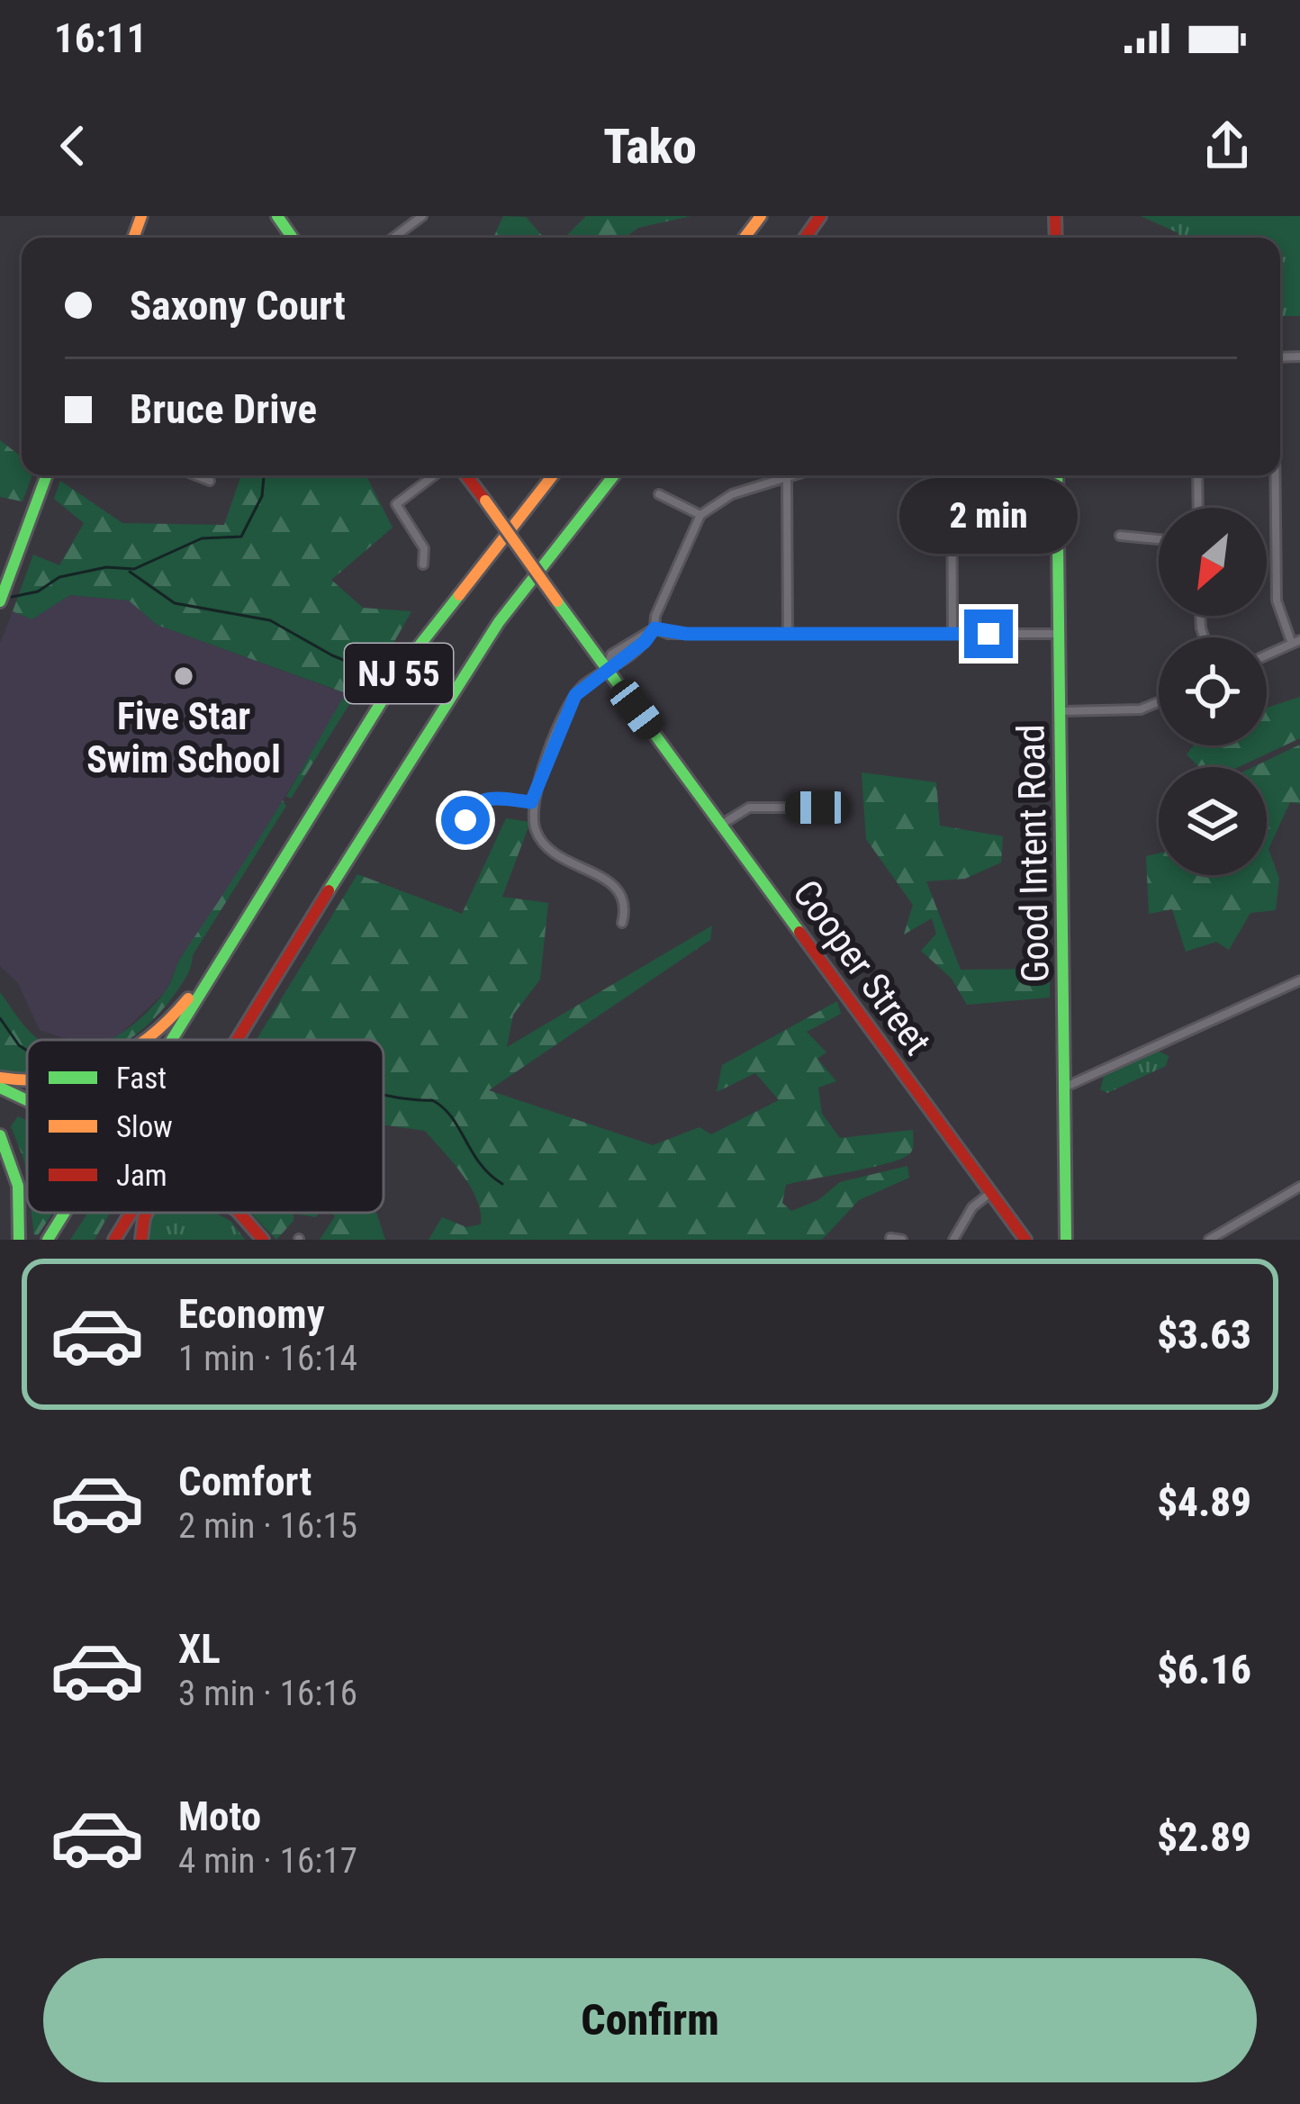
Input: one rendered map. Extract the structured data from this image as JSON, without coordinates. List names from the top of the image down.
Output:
{
  "streets": {
    "main road": ["NJ 55", "Good Intent Road", "Cooper Street"]
  },
  "places": ["Five Star Swim School"],
  "legend": ["Fast", "Slow", "Jam"],
  "north": "bottom left",
  "page": {
    "status": "16:11",
    "header": "Tako",
    "banner": ["Saxony Court", "Bruce Drive"],
    "bubble": "2 min",
    "list": [
      {
        "name": "Economy",
        "note": "1 min · 16:14",
        "value": "$3.63"
      },
      {
        "name": "Comfort",
        "note": "2 min · 16:15",
        "value": "$4.89"
      },
      {
        "name": "XL",
        "note": "3 min · 16:16",
        "value": "$6.16"
      },
      {
        "name": "Moto",
        "note": "4 min · 16:17",
        "value": "$2.89"
      }
    ],
    "buttons": "Confirm"
  }
}
